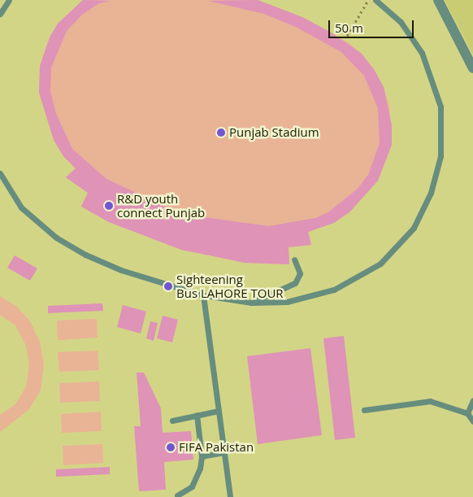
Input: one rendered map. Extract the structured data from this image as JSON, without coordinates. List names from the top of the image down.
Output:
{
  "places": [
    "Punjab Stadium",
    "R&D youth connect Punjab",
    "Sighteening Bus LAHORE TOUR",
    "FIFA Pakistan"
  ],
  "scale_bar": "50 m"
}
